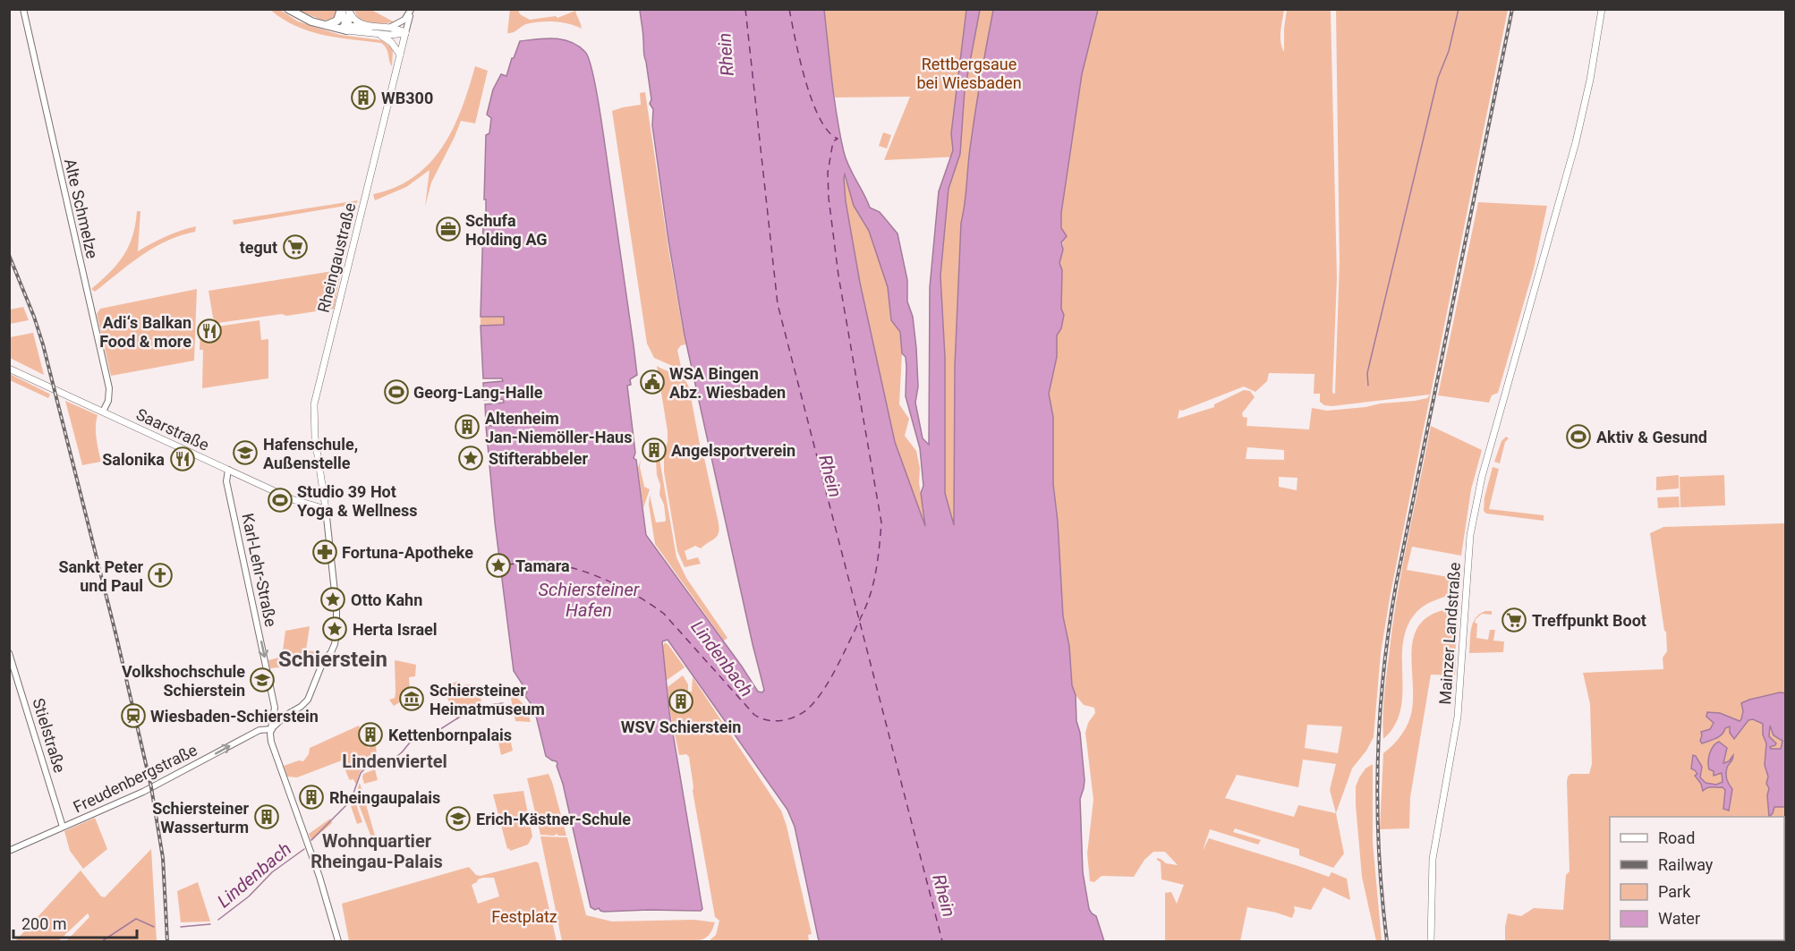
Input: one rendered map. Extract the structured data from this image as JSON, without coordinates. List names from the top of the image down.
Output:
{
  "streets": {
    "main road": ["Rheingaustraße", "Saarstraße", "Mainzer Landstraße"],
    "street": [
      "Alte Schmelze",
      "Karl-Lehr-Straße",
      "Stielstraße",
      "Freudenbergstraße"
    ]
  },
  "crossings": [
    ["Alte Schmelze", "Saarstraße"],
    ["Rheingaustraße", "Saarstraße"],
    ["Saarstraße", "Karl-Lehr-Straße"],
    ["Karl-Lehr-Straße", "Freudenbergstraße"],
    ["Stielstraße", "Freudenbergstraße"]
  ],
  "one_way": ["Karl-Lehr-Straße", "Freudenbergstraße"],
  "districts": ["Schierstein", "Lindenviertel", "Wohnquartier Rheingau-Palais"],
  "water": ["Rhein", "Schiersteiner Hafen", "Lindenbach"],
  "parks": ["Rettbergsaue bei Wiesbaden", "Festplatz"],
  "places": {
    "building": [
      "WB300",
      "Altenheim Jan-Niemöller-Haus",
      "Angelsportverein",
      "WSV Schierstein",
      "Kettenbornpalais",
      "Rheingaupalais",
      "Schiersteiner Wasserturm"
    ],
    "office": ["Schufa Holding AG"],
    "supermarket": ["tegut", "Treffpunkt Boot"],
    "restaurant": ["Adi‘s Balkan Food & more", "Salonika"],
    "public building": ["WSA Bingen Abz. Wiesbaden"],
    "sports": ["Georg-Lang-Halle", "Aktiv & Gesund", "Studio 39 Hot Yoga & Wellness"],
    "school or university": ["Hafenschule, Außenstelle", "Volkshochschule Schierstein", "Erich-Kästner-Schule"],
    "place": [
      "Stifterabbeler",
      "Tamara",
      "Otto Kahn",
      "Herta Israel"
    ],
    "pharmacy": ["Fortuna-Apotheke"],
    "church": ["Sankt Peter und Paul"],
    "museum": ["Schiersteiner Heimatmuseum"],
    "station": ["Wiesbaden-Schierstein"]
  },
  "legend": [
    "Road",
    "Railway",
    "Park",
    "Water"
  ],
  "scale_bar": "200 m"
}
